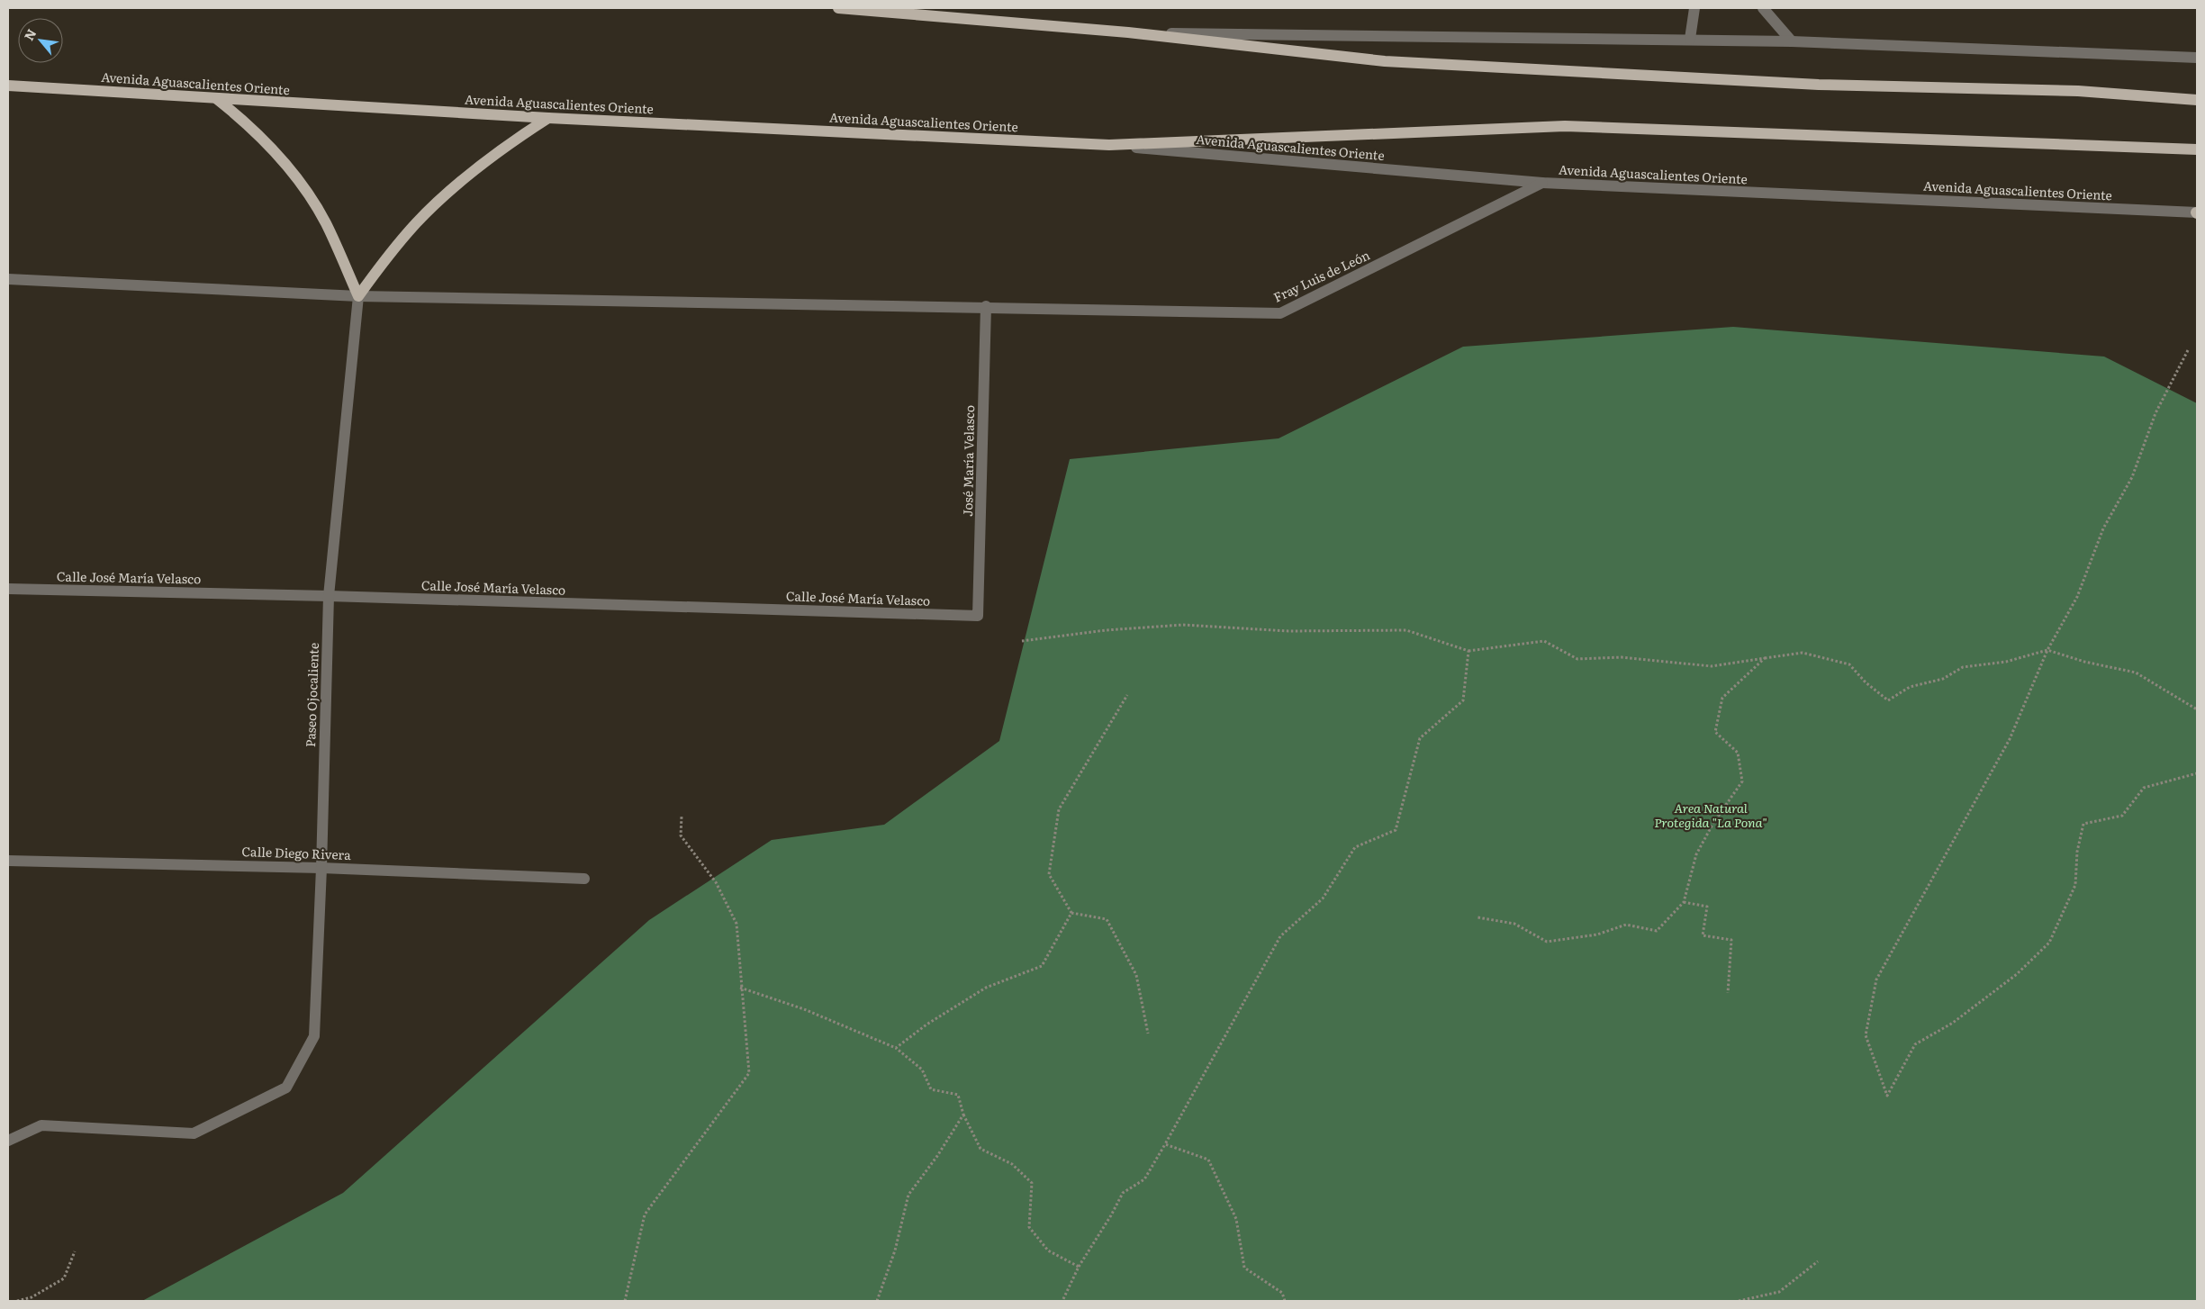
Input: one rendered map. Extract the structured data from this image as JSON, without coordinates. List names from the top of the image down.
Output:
{
  "streets": {
    "main road": ["Avenida Aguascalientes Oriente"],
    "street": [
      "Fray Luis de León",
      "José María Velasco",
      "Calle José María Velasco",
      "Paseo Ojocaliente",
      "Calle Diego Rivera"
    ]
  },
  "crossings": [
    ["Avenida Aguascalientes Oriente", "Fray Luis de León"],
    ["Fray Luis de León", "José María Velasco"],
    ["José María Velasco", "Calle José María Velasco"],
    ["Calle José María Velasco", "Paseo Ojocaliente"],
    ["Paseo Ojocaliente", "Calle Diego Rivera"]
  ],
  "parks": ["Area Natural Protegida \"La Pona\""],
  "north": "top left"
}
